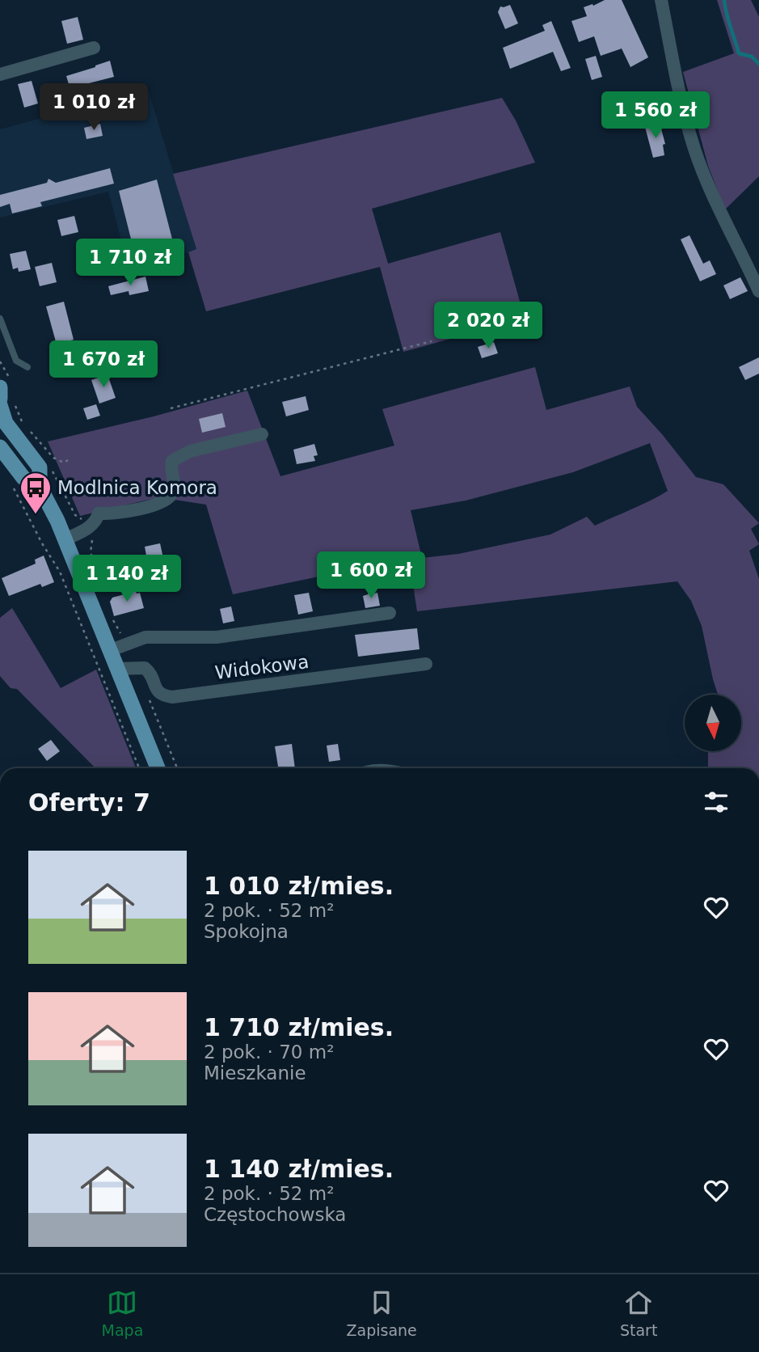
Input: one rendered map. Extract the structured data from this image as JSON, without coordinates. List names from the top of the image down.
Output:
{
  "streets": {
    "street": ["Widokowa"]
  },
  "places": {
    "bus stop": ["Modlnica Komora"]
  },
  "north": "bottom",
  "page": {
    "price": [
      "1 010 zł",
      "1 560 zł",
      "1 710 zł",
      "2 020 zł",
      "1 670 zł",
      "1 600 zł",
      "1 140 zł"
    ],
    "heading": "Oferty: 7",
    "list": [
      {
        "name": "1 010 zł/mies.",
        "note": "2 pok. · 52 m² · Spokojna"
      },
      {
        "name": "1 710 zł/mies.",
        "note": "2 pok. · 70 m² · Mieszkanie"
      },
      {
        "name": "1 140 zł/mies.",
        "note": "2 pok. · 52 m² · Częstochowska"
      }
    ],
    "tabs": ["Mapa", "Zapisane", "Start"]
  }
}
